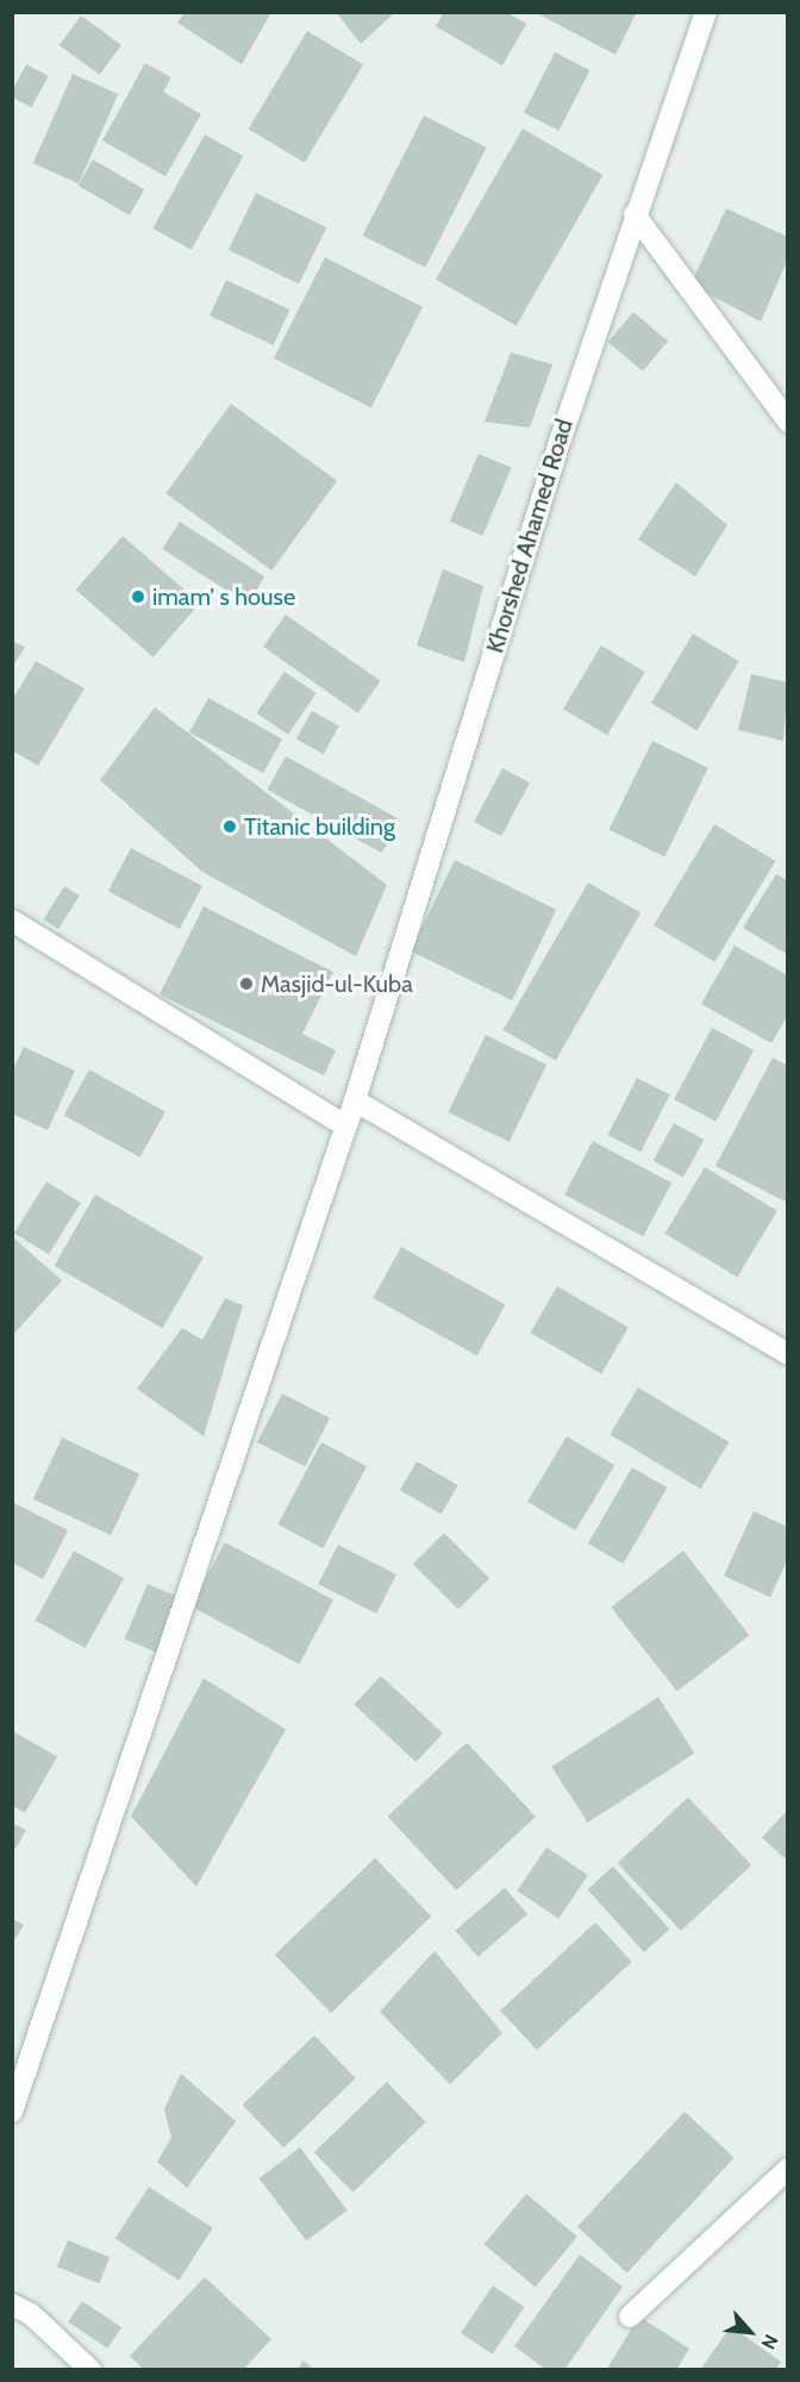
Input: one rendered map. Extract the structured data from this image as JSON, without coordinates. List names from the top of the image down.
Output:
{
  "streets": {
    "street": ["Khorshed Ahamed Road"]
  },
  "places": ["imam' s house", "Titanic building", "Masjid-ul-Kuba"],
  "north": "bottom right"
}
